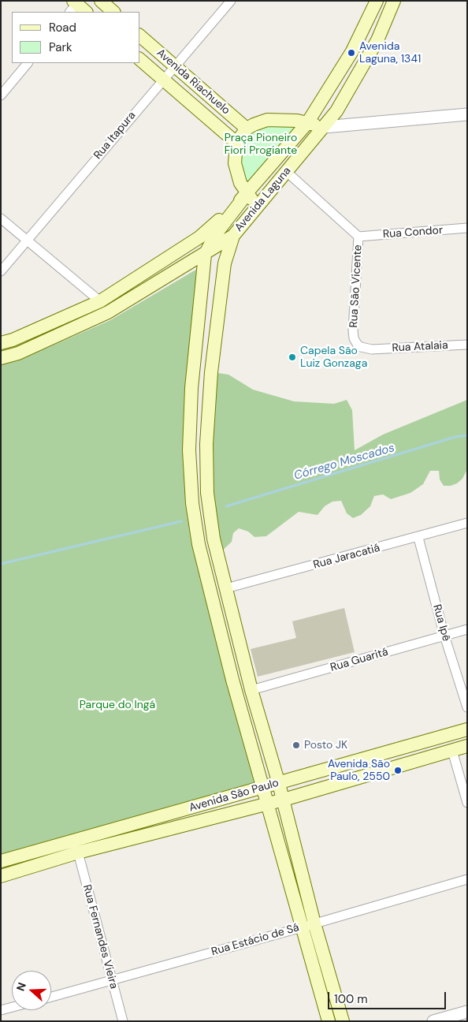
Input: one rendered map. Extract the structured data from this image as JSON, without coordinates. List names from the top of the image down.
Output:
{
  "streets": {
    "main road": ["Avenida Riachuelo", "Avenida Laguna", "Avenida São Paulo"],
    "street": [
      "Rua Itapura",
      "Rua Condor",
      "Rua São Vicente",
      "Rua Atalaia",
      "Rua Jaracatiá",
      "Rua Ipê",
      "Rua Guaritá",
      "Rua Fernandes Vieira",
      "Rua Estácio de Sá"
    ]
  },
  "crossings": [
    ["Avenida Riachuelo", "Rua Itapura"],
    ["Avenida Laguna", "Rua São Vicente"],
    ["Rua Condor", "Rua São Vicente"],
    ["Rua São Vicente", "Rua Atalaia"],
    ["Rua Jaracatiá", "Rua Ipê"],
    ["Rua Ipê", "Rua Guaritá"],
    ["Avenida São Paulo", "Rua Fernandes Vieira"],
    ["Rua Fernandes Vieira", "Rua Estácio de Sá"]
  ],
  "water": ["Córrego Moscados"],
  "parks": ["Praça Pioneiro Fiori Progiante", "Parque do Ingá"],
  "places": [
    "Avenida Laguna, 1341",
    "Capela São Luiz Gonzaga",
    "Posto JK",
    "Avenida São Paulo, 2550"
  ],
  "legend": ["Road", "Park"],
  "scale_bar": "100 m",
  "north": "left"
}
